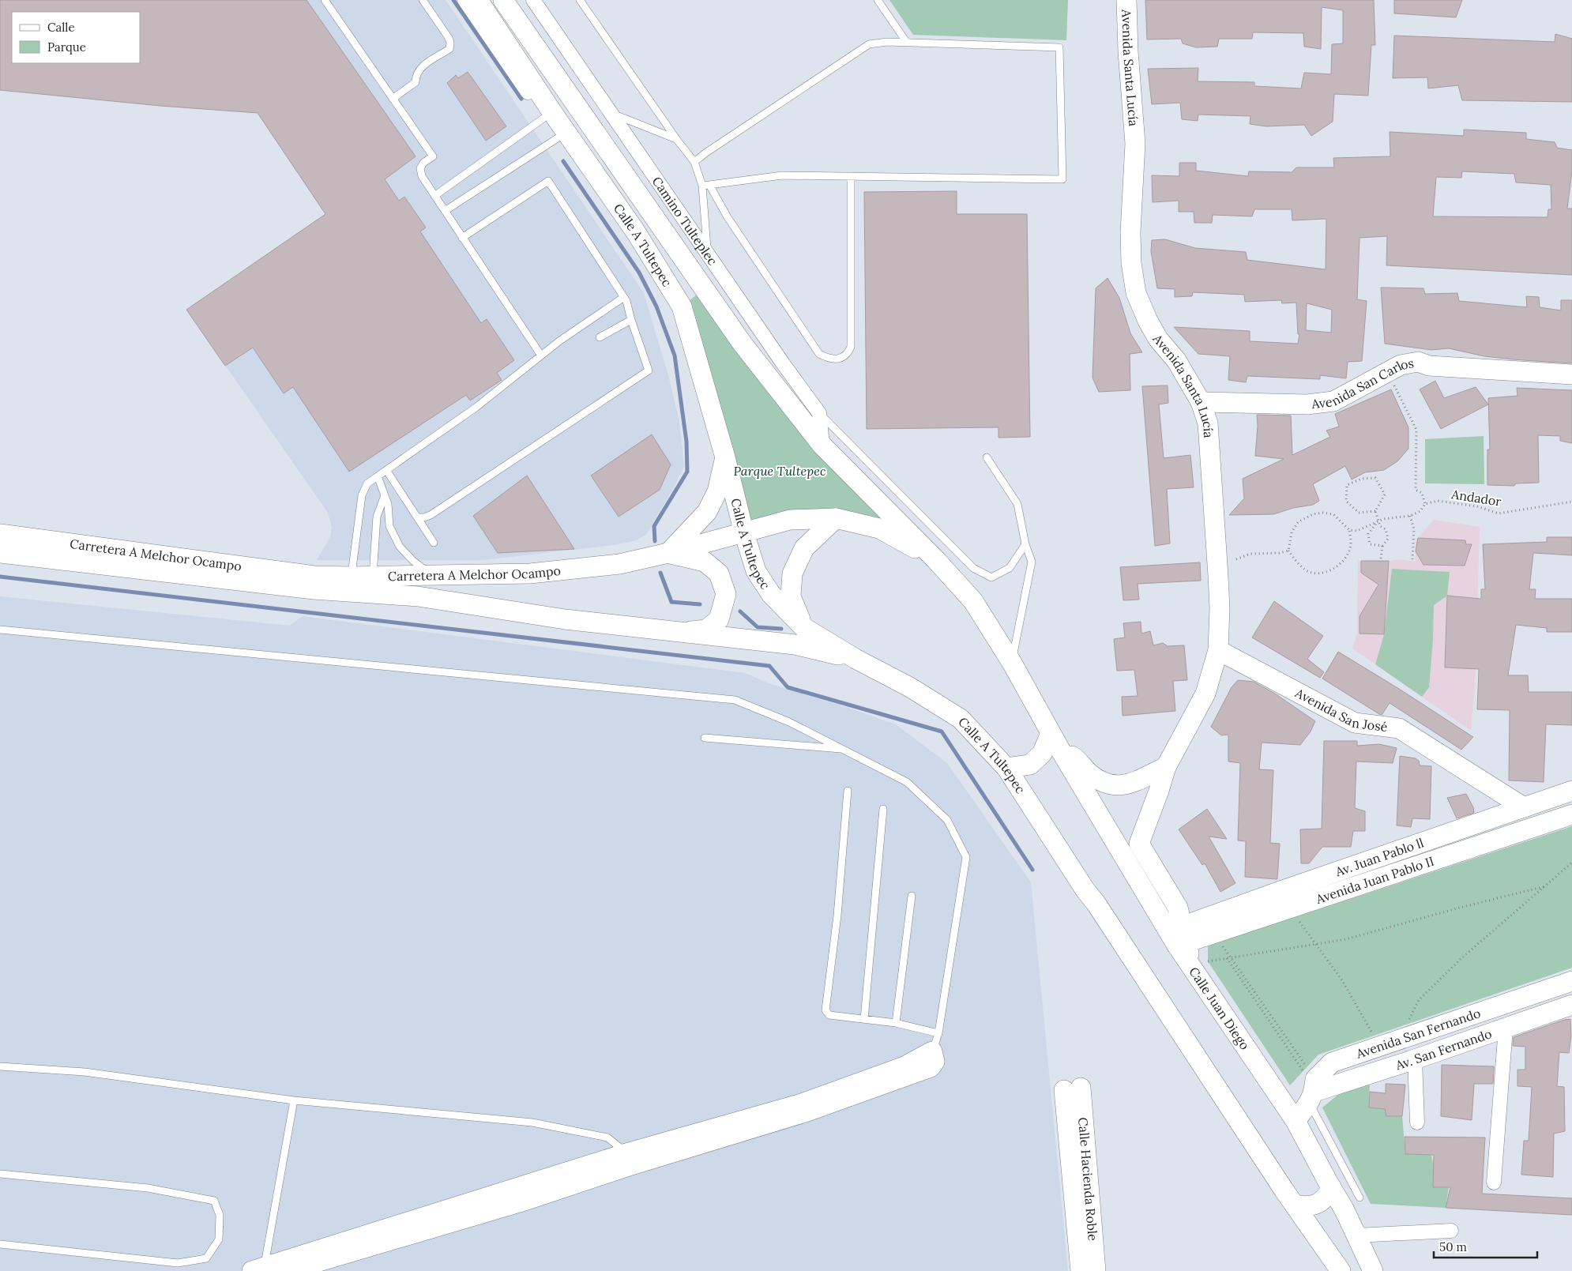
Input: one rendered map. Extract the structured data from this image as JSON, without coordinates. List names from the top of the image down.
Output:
{
  "streets": {
    "main road": [
      "Avenida Santa Lucía",
      "Calle A Tultepec",
      "Avenida San Carlos",
      "Carretera A Melchor Ocampo",
      "Avenida San José",
      "Av. Juan Pablo ll",
      "Avenida Juan Pablo II",
      "Calle Juan Diego",
      "Avenida San Fernando",
      "Av. San Fernando",
      "Calle Hacienda Roble"
    ],
    "street": ["Camino Tulteplec"],
    "path": ["Andador"]
  },
  "crossings": [
    ["Avenida Santa Lucía", "Avenida San Carlos"],
    ["Avenida Santa Lucía", "Avenida San José"],
    ["Avenida Santa Lucía", "Calle Juan Diego"],
    ["Camino Tulteplec", "Calle A Tultepec"],
    ["Calle A Tultepec", "Carretera A Melchor Ocampo"],
    ["Avenida San José", "Av. Juan Pablo ll"],
    ["Av. Juan Pablo ll", "Avenida Juan Pablo II"],
    ["Av. Juan Pablo ll", "Calle Juan Diego"],
    ["Avenida Juan Pablo II", "Calle Juan Diego"],
    ["Calle Juan Diego", "Avenida San Fernando"],
    ["Avenida San Fernando", "Av. San Fernando"]
  ],
  "parks": ["Parque Tultepec"],
  "legend": ["Calle", "Parque"],
  "scale_bar": "50 m"
}
